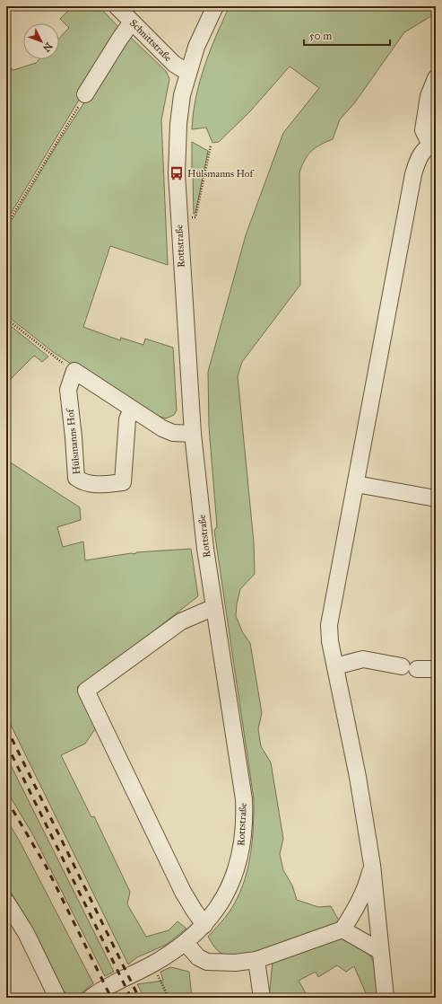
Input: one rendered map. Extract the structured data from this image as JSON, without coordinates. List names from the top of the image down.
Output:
{
  "streets": {
    "street": ["Schnittstraße", "Rottstraße", "Hülsmanns Hof"]
  },
  "crossings": [
    ["Schnittstraße", "Rottstraße"]
  ],
  "places": {
    "bus stop": ["Hülsmanns Hof"]
  },
  "scale_bar": "50 m",
  "north": "bottom right"
}
